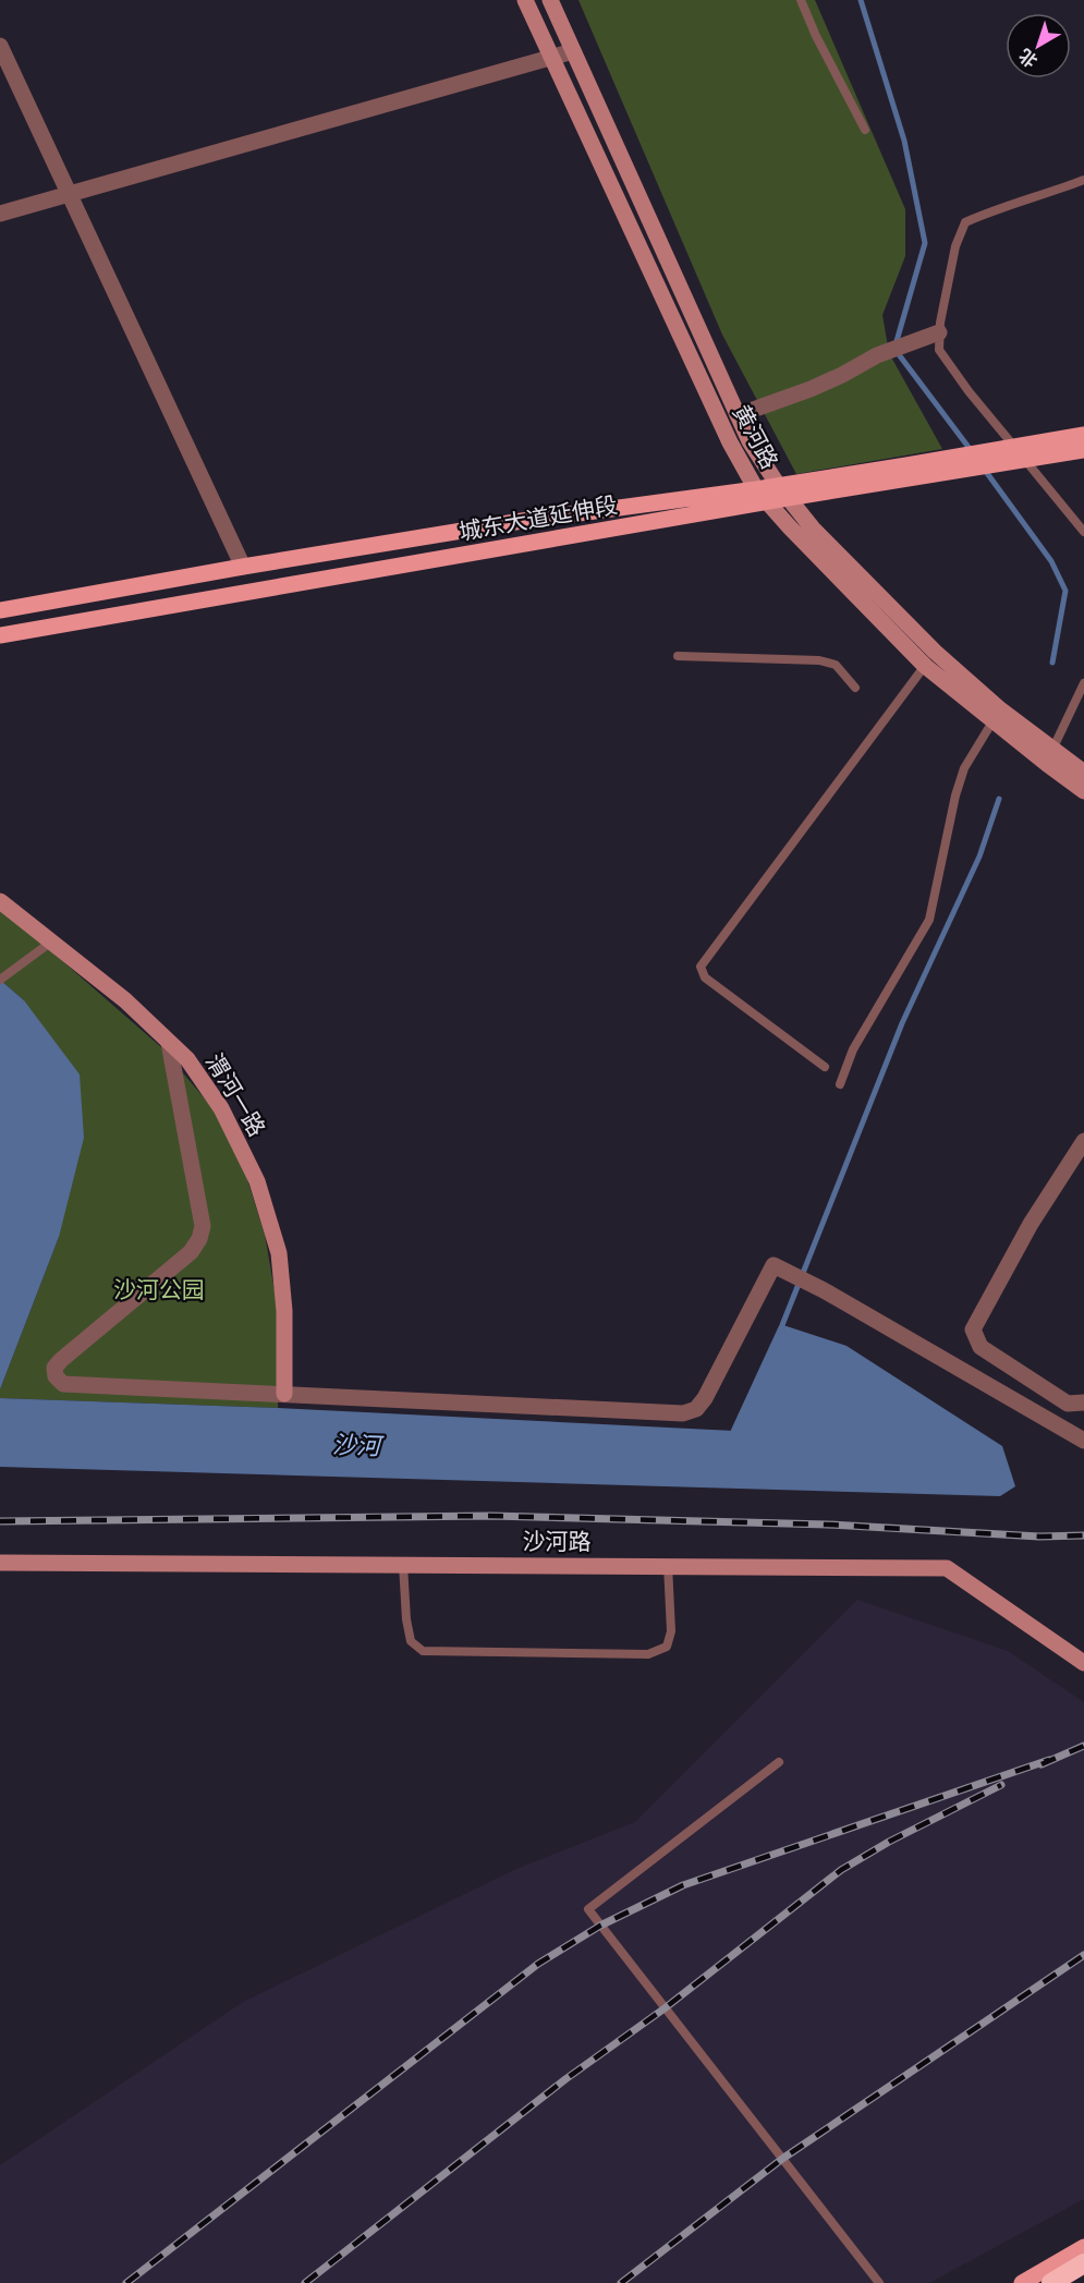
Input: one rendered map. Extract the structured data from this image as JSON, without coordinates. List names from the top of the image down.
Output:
{
  "streets": {
    "main road": [
      "黄河路",
      "城东大道延伸段",
      "渭河一路",
      "沙河路"
    ]
  },
  "crossings": [
    ["黄河路", "城东大道延伸段"]
  ],
  "water": ["沙河"],
  "parks": ["沙河公园"],
  "north": "bottom left"
}
